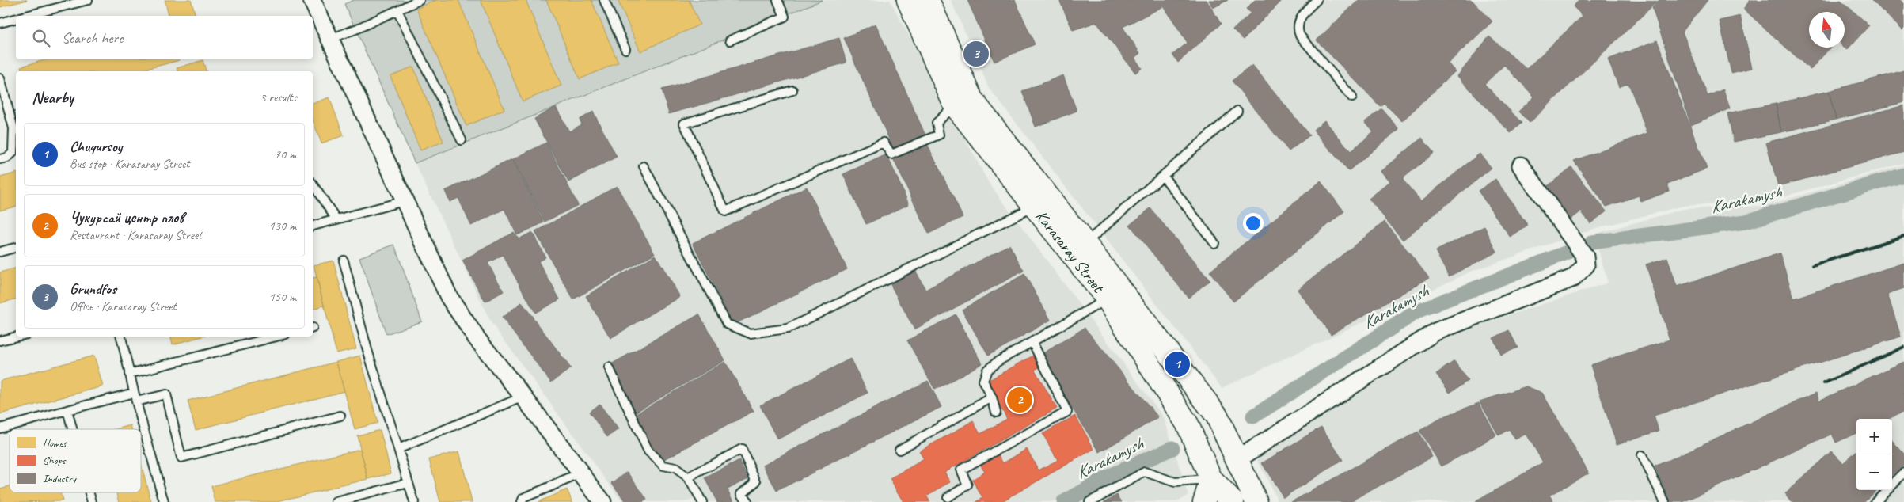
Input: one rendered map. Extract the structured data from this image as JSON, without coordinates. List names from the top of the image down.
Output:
{
  "streets": {
    "main road": ["Karasaray Street"]
  },
  "water": ["Karakamysh"],
  "legend": ["Homes", "Shops", "Industry"],
  "north": "top",
  "page": {
    "search": "Search here",
    "pins": ["3", "1", "2"],
    "heading": ["Nearby", "3 results"],
    "list": [
      {
        "mark": "1",
        "name": "Chuqursoy",
        "note": "Bus stop · Karasaray Street",
        "value": "70 m"
      },
      {
        "mark": "2",
        "name": "Чукурсай центр плов",
        "note": "Restaurant · Karasaray Street",
        "value": "130 m"
      },
      {
        "mark": "3",
        "name": "Grundfos",
        "note": "Office · Karasaray Street",
        "value": "150 m"
      }
    ],
    "map_buttons": ["+", "−"]
  }
}
